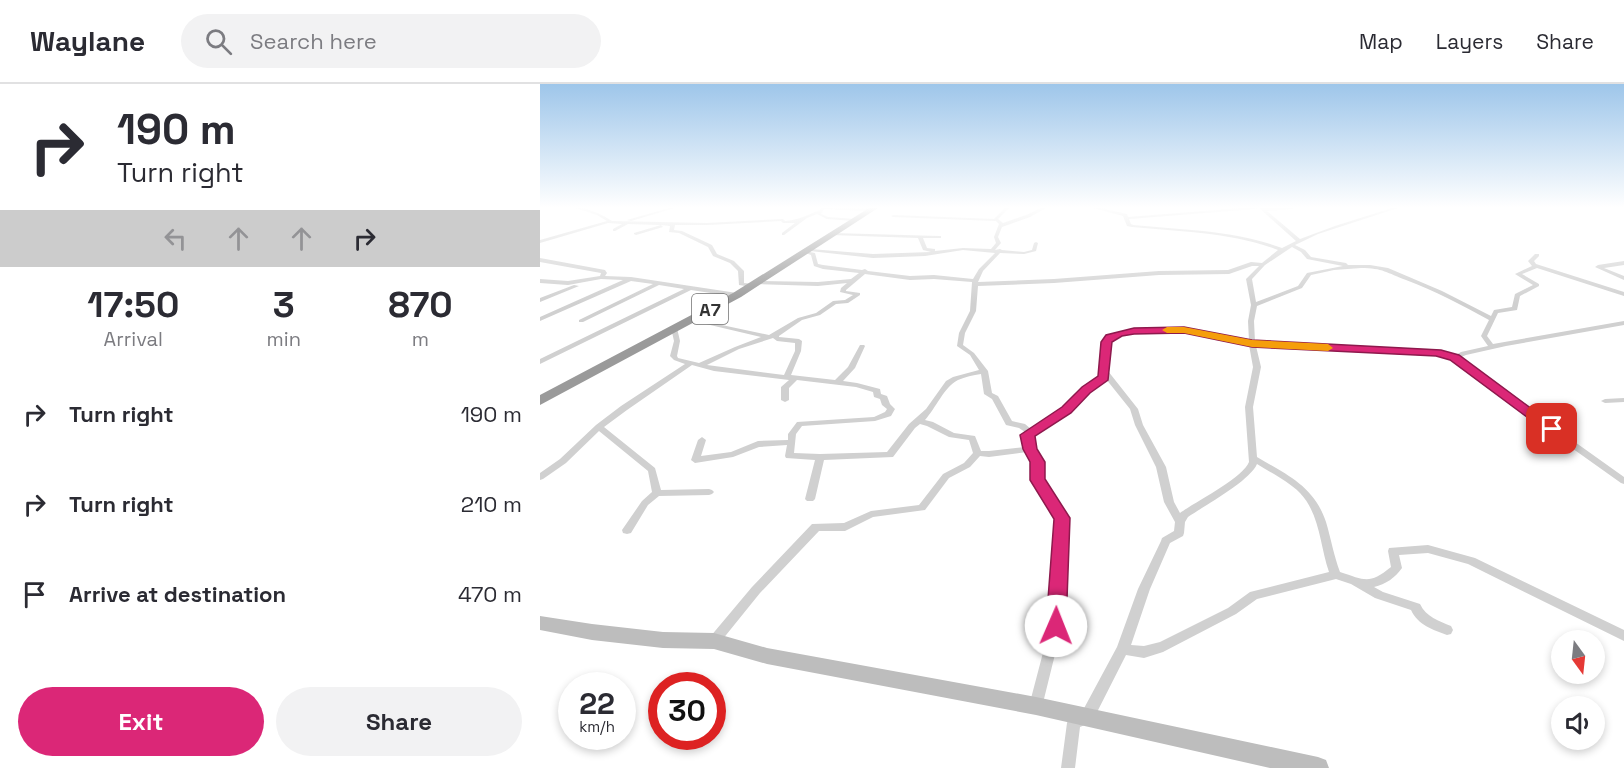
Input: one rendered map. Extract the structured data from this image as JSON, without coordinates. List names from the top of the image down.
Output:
{
  "streets": {
    "highway": ["A7"]
  },
  "north": "bottom",
  "page": {
    "header": "Waylane",
    "search": "Search here",
    "nav": ["Map", "Layers", "Share"],
    "turn": ["190 m", "Turn right"],
    "eta": [
      "17:50",
      "Arrival",
      "3",
      "min",
      "870",
      "m"
    ],
    "list": [
      {
        "name": "Turn right",
        "value": "190 m"
      },
      {
        "name": "Turn right",
        "value": "210 m"
      },
      {
        "name": "Arrive at destination",
        "value": "470 m"
      }
    ],
    "speed": "22 km/h",
    "limit": "30",
    "buttons": ["Exit", "Share"]
  }
}
